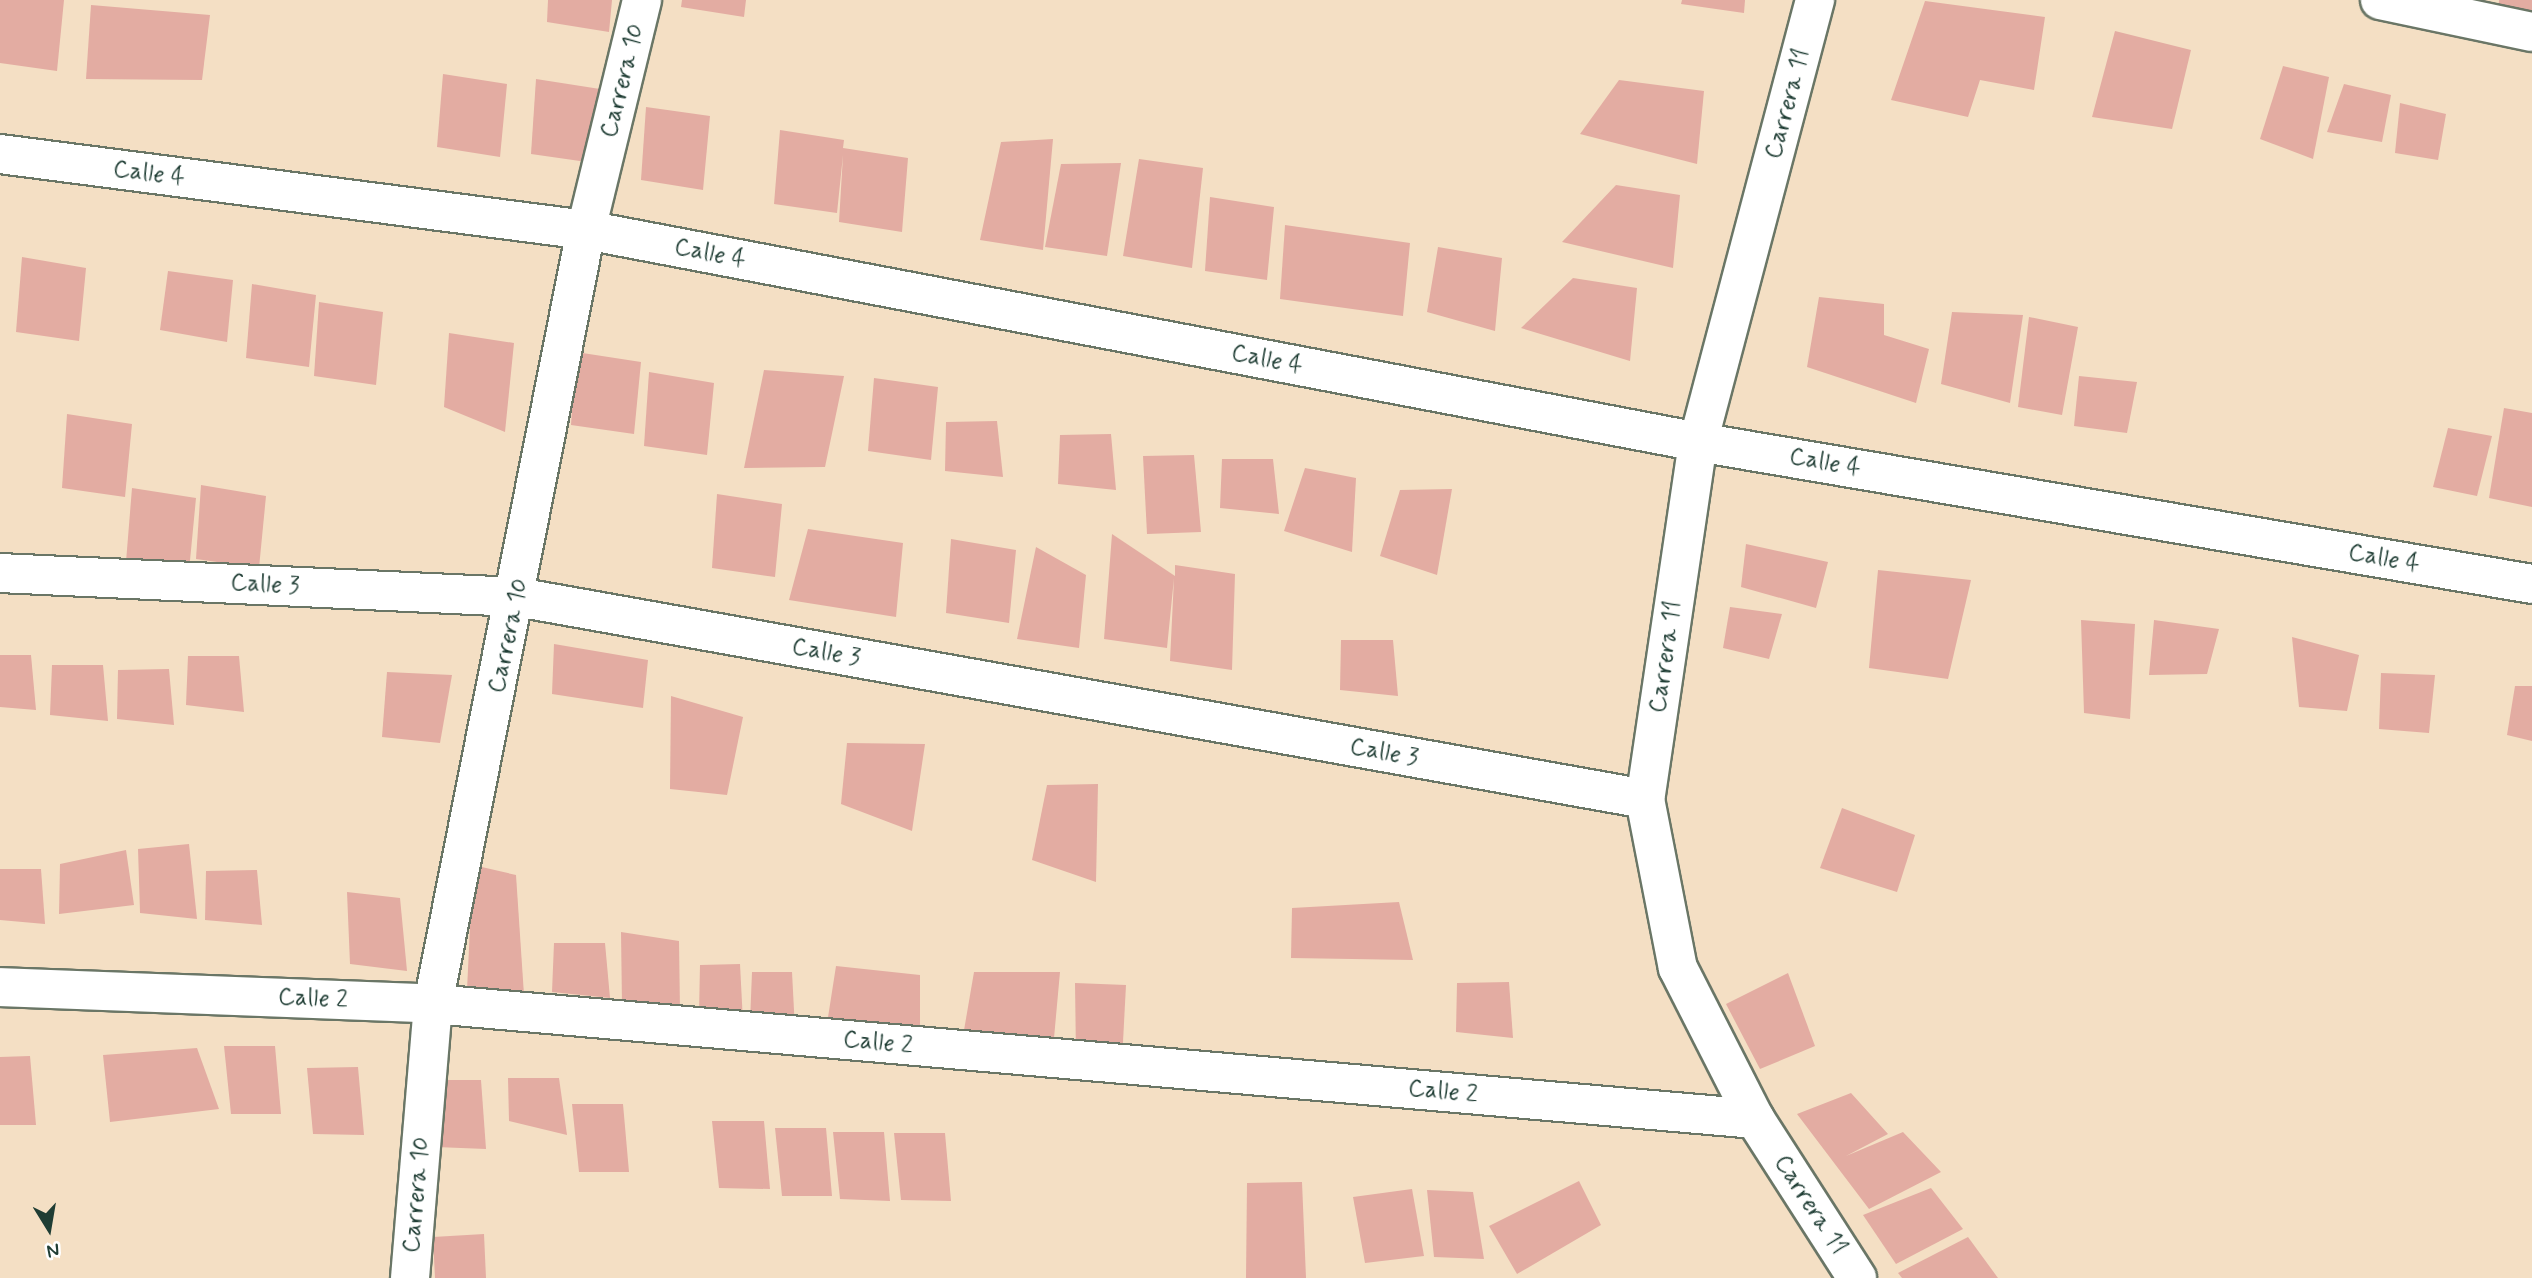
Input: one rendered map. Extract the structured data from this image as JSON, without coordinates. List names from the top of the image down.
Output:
{
  "streets": {
    "street": [
      "Carrera 10",
      "Carrera 11",
      "Calle 4",
      "Calle 3",
      "Calle 2"
    ]
  },
  "crossings": [
    ["Carrera 10", "Calle 4"],
    ["Carrera 10", "Calle 3"],
    ["Carrera 10", "Calle 2"],
    ["Carrera 11", "Calle 4"],
    ["Carrera 11", "Calle 3"],
    ["Carrera 11", "Calle 2"]
  ],
  "north": "bottom"
}
